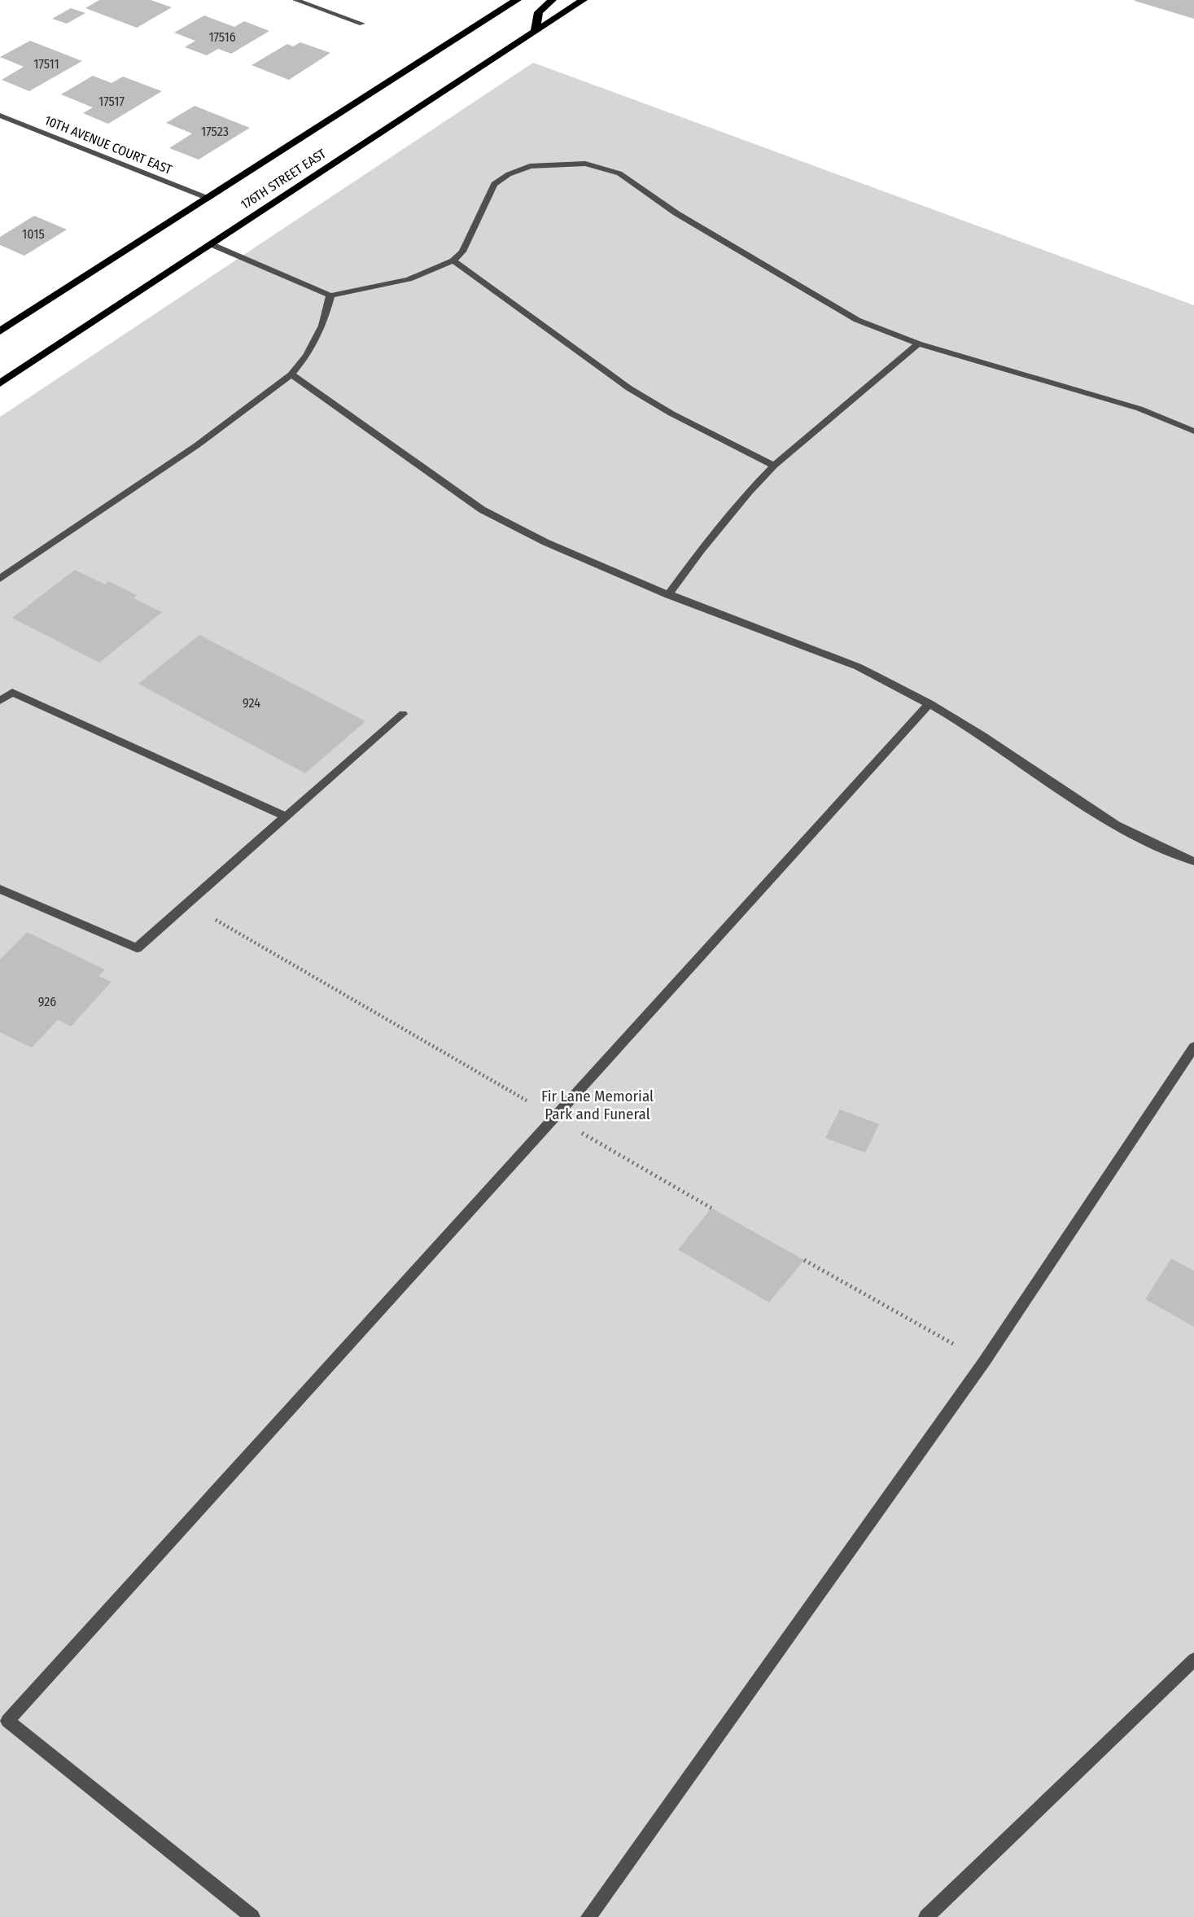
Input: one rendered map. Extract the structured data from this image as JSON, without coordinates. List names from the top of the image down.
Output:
{
  "streets": {
    "main road": ["176TH STREET EAST"],
    "street": ["10TH AVENUE COURT EAST"]
  },
  "crossings": [
    ["10TH AVENUE COURT EAST", "176TH STREET EAST"]
  ],
  "parks": ["Fir Lane Memorial Park and Funeral"],
  "house_numbers": [
    "17516",
    "17511",
    "17517",
    "17523",
    "1015",
    "924",
    "926"
  ]
}
